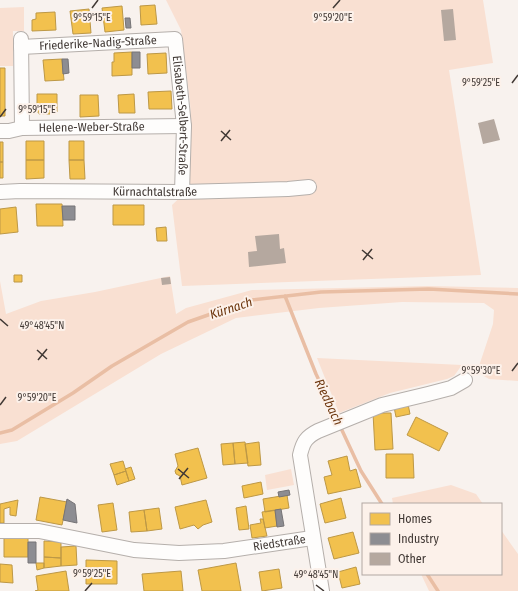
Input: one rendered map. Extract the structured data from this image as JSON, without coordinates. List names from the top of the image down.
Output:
{
  "streets": {
    "street": [
      "Friederike-Nadig-Straße",
      "Elisabeth-Selbert-Straße",
      "Helene-Weber-Straße",
      "Kürnachtalstraße",
      "Riedstraße"
    ]
  },
  "crossings": [
    ["Friederike-Nadig-Straße", "Elisabeth-Selbert-Straße"],
    ["Friederike-Nadig-Straße", "Helene-Weber-Straße"],
    ["Elisabeth-Selbert-Straße", "Helene-Weber-Straße"],
    ["Elisabeth-Selbert-Straße", "Kürnachtalstraße"]
  ],
  "water": ["Kürnach", "Riedbach"],
  "legend": ["Homes", "Industry", "Other"],
  "coordinates": [
    "9°59'15\"E",
    "9°59'20\"E",
    "9°59'25\"E",
    "49°48'45\"N",
    "9°59'30\"E"
  ]
}
